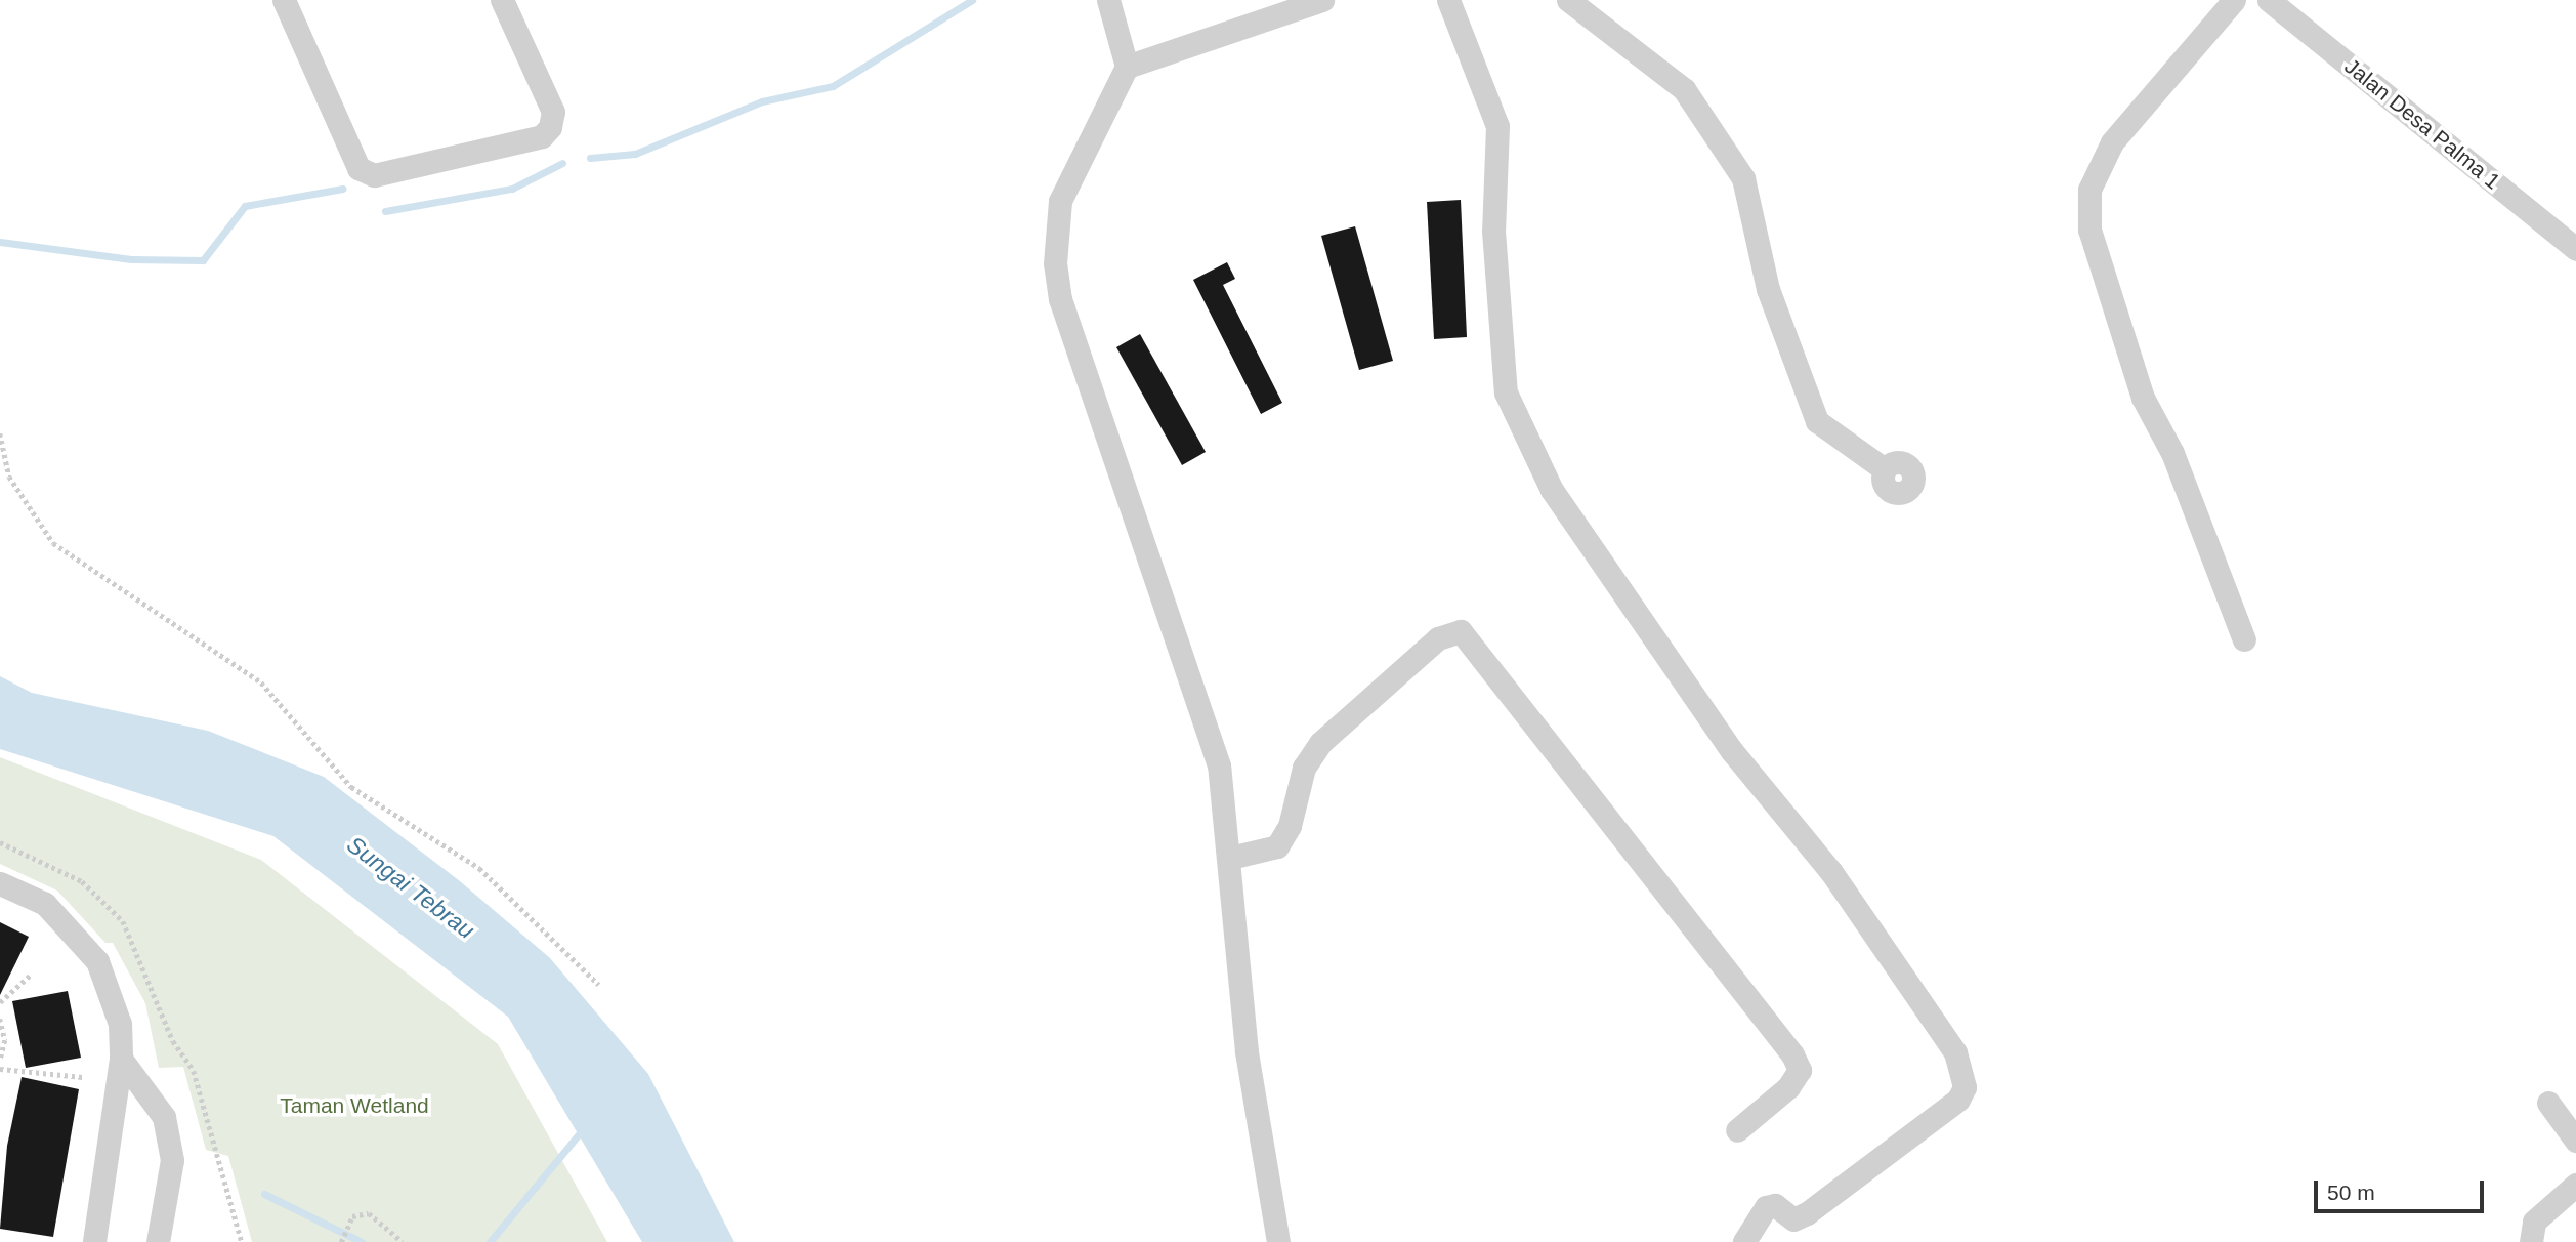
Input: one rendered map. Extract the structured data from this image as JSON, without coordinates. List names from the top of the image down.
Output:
{
  "streets": {
    "street": ["Jalan Desa Palma 1"]
  },
  "water": ["Sungai Tebrau"],
  "parks": ["Taman Wetland"],
  "scale_bar": "50 m"
}
